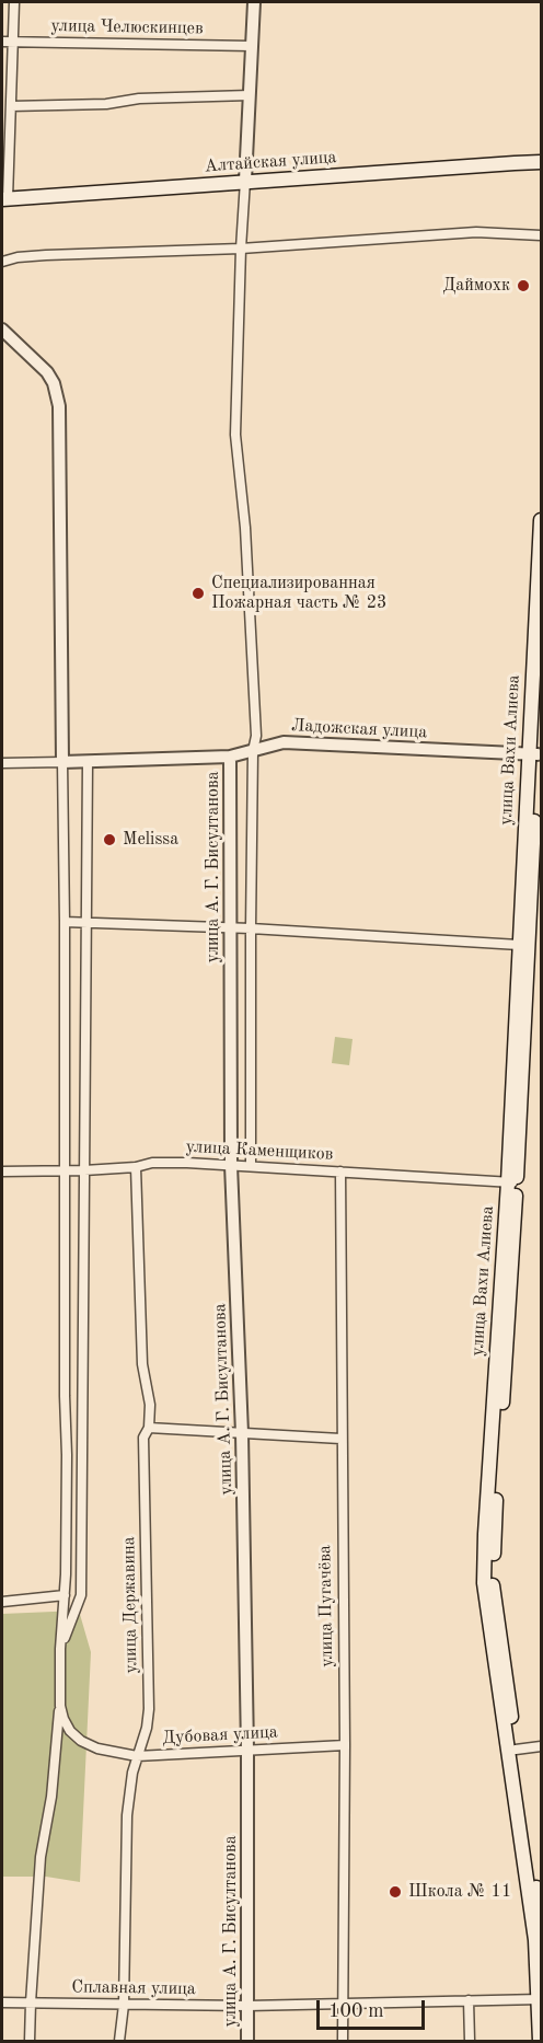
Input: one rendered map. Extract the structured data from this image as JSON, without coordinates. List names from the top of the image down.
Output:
{
  "streets": {
    "main road": ["Алтайская улица", "улица Вахи Алиева"],
    "street": [
      "улица Челюскинцев",
      "Ладожская улица",
      "улица А. Г. Бисултанова",
      "улица Каменщиков",
      "улица Державина",
      "улица Пугачёва",
      "Дубовая улица",
      "Сплавная улица"
    ]
  },
  "crossings": [
    ["Алтайская улица", "улица А. Г. Бисултанова"],
    ["Ладожская улица", "улица Вахи Алиева"],
    ["Ладожская улица", "улица А. Г. Бисултанова"],
    ["улица Вахи Алиева", "улица Каменщиков"],
    ["улица Вахи Алиева", "Сплавная улица"],
    ["улица А. Г. Бисултанова", "улица Каменщиков"],
    ["улица А. Г. Бисултанова", "Дубовая улица"],
    ["улица А. Г. Бисултанова", "Сплавная улица"],
    ["улица Каменщиков", "улица Державина"],
    ["улица Каменщиков", "улица Пугачёва"],
    ["улица Державина", "Дубовая улица"],
    ["улица Державина", "Сплавная улица"],
    ["улица Пугачёва", "Дубовая улица"],
    ["улица Пугачёва", "Сплавная улица"]
  ],
  "places": [
    "Даймохк",
    "Специализированная Пожарная часть № 23",
    "Melissa",
    "Школа № 11"
  ],
  "scale_bar": "100 m"
}
